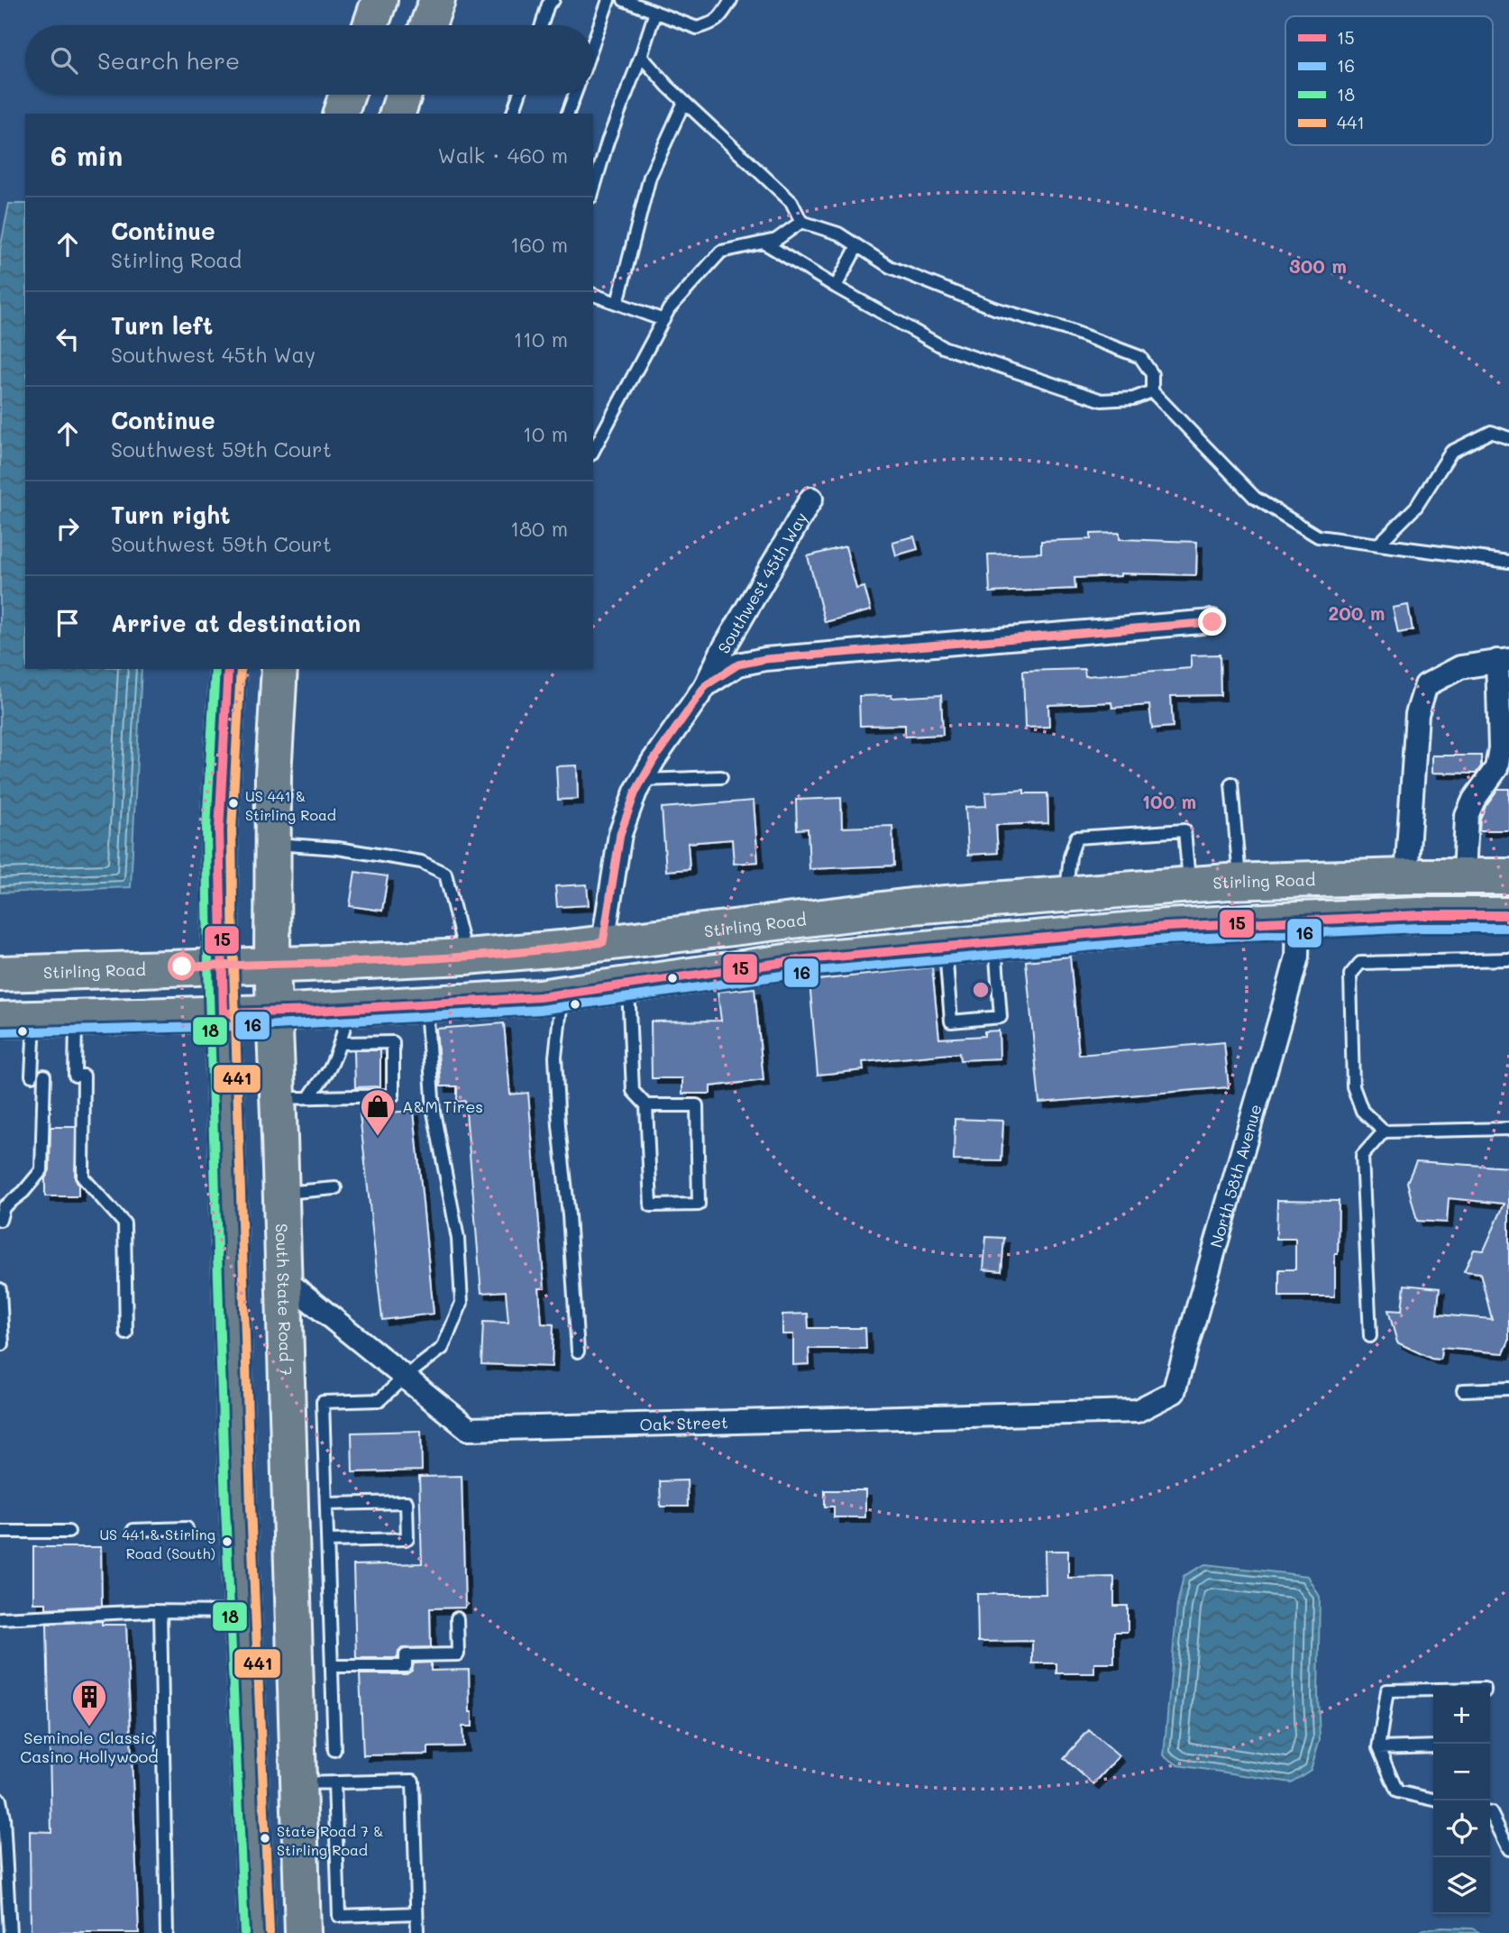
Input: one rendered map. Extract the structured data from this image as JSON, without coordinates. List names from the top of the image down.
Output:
{
  "streets": {
    "main road": ["Stirling Road", "South State Road 7"],
    "street": ["Southwest 45th Way", "North 58th Avenue", "Oak Street"]
  },
  "crossings": [
    ["Southwest 45th Way", "Stirling Road"],
    ["Stirling Road", "South State Road 7"],
    ["North 58th Avenue", "Oak Street"],
    ["South State Road 7", "Oak Street"]
  ],
  "places": {
    "other": ["US 441 & Stirling Road", "US 441 & Stirling Road (South)", "State Road 7 & Stirling Road"],
    "shop": ["A&M Tires"],
    "building": ["Seminole Classic Casino Hollywood"]
  },
  "lines": [
    "transit line 15",
    "transit line 18",
    "transit line 441",
    "transit line 16"
  ],
  "legend": [
    "15",
    "16",
    "18",
    "441"
  ],
  "page": {
    "search": "Search here",
    "heading": ["6 min", "Walk · 460 m"],
    "list": [
      ["Continue", "Stirling Road", "160 m"],
      ["Turn left", "Southwest 45th Way", "110 m"],
      ["Continue", "Southwest 59th Court", "10 m"],
      ["Turn right", "Southwest 59th Court", "180 m"],
      "Arrive at destination"
    ],
    "map_buttons": ["+", "−"]
  },
  "rings": ["300 m", "200 m", "100 m"]
}
